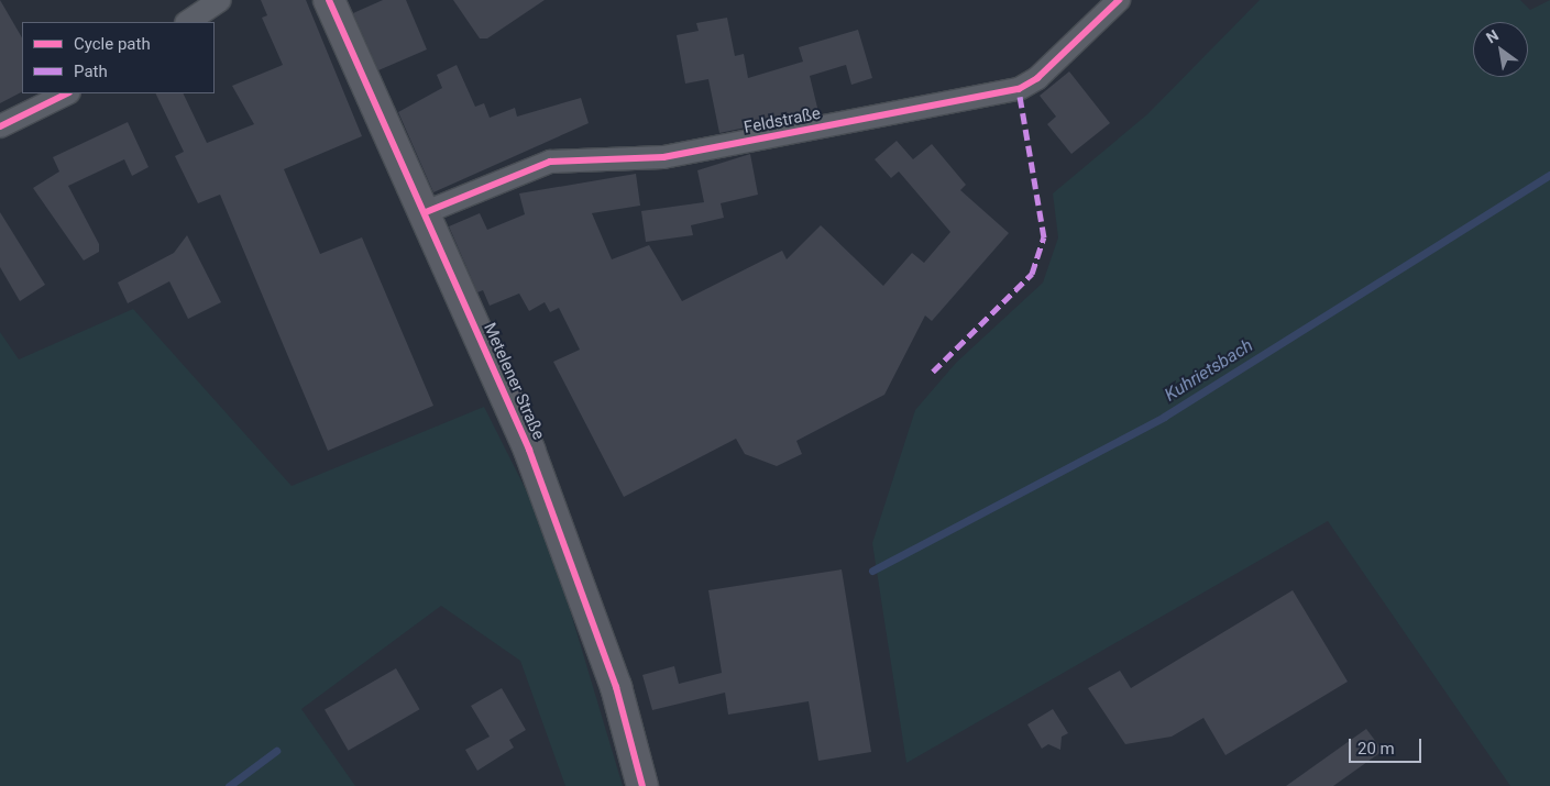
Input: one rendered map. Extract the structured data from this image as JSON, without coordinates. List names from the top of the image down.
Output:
{
  "streets": {
    "main road": ["Metelener Straße"],
    "street": ["Feldstraße"]
  },
  "crossings": [
    ["Feldstraße", "Metelener Straße"]
  ],
  "water": ["Kuhrietsbach"],
  "legend": ["Cycle path", "Path"],
  "scale_bar": "20 m",
  "north": "top left"
}
